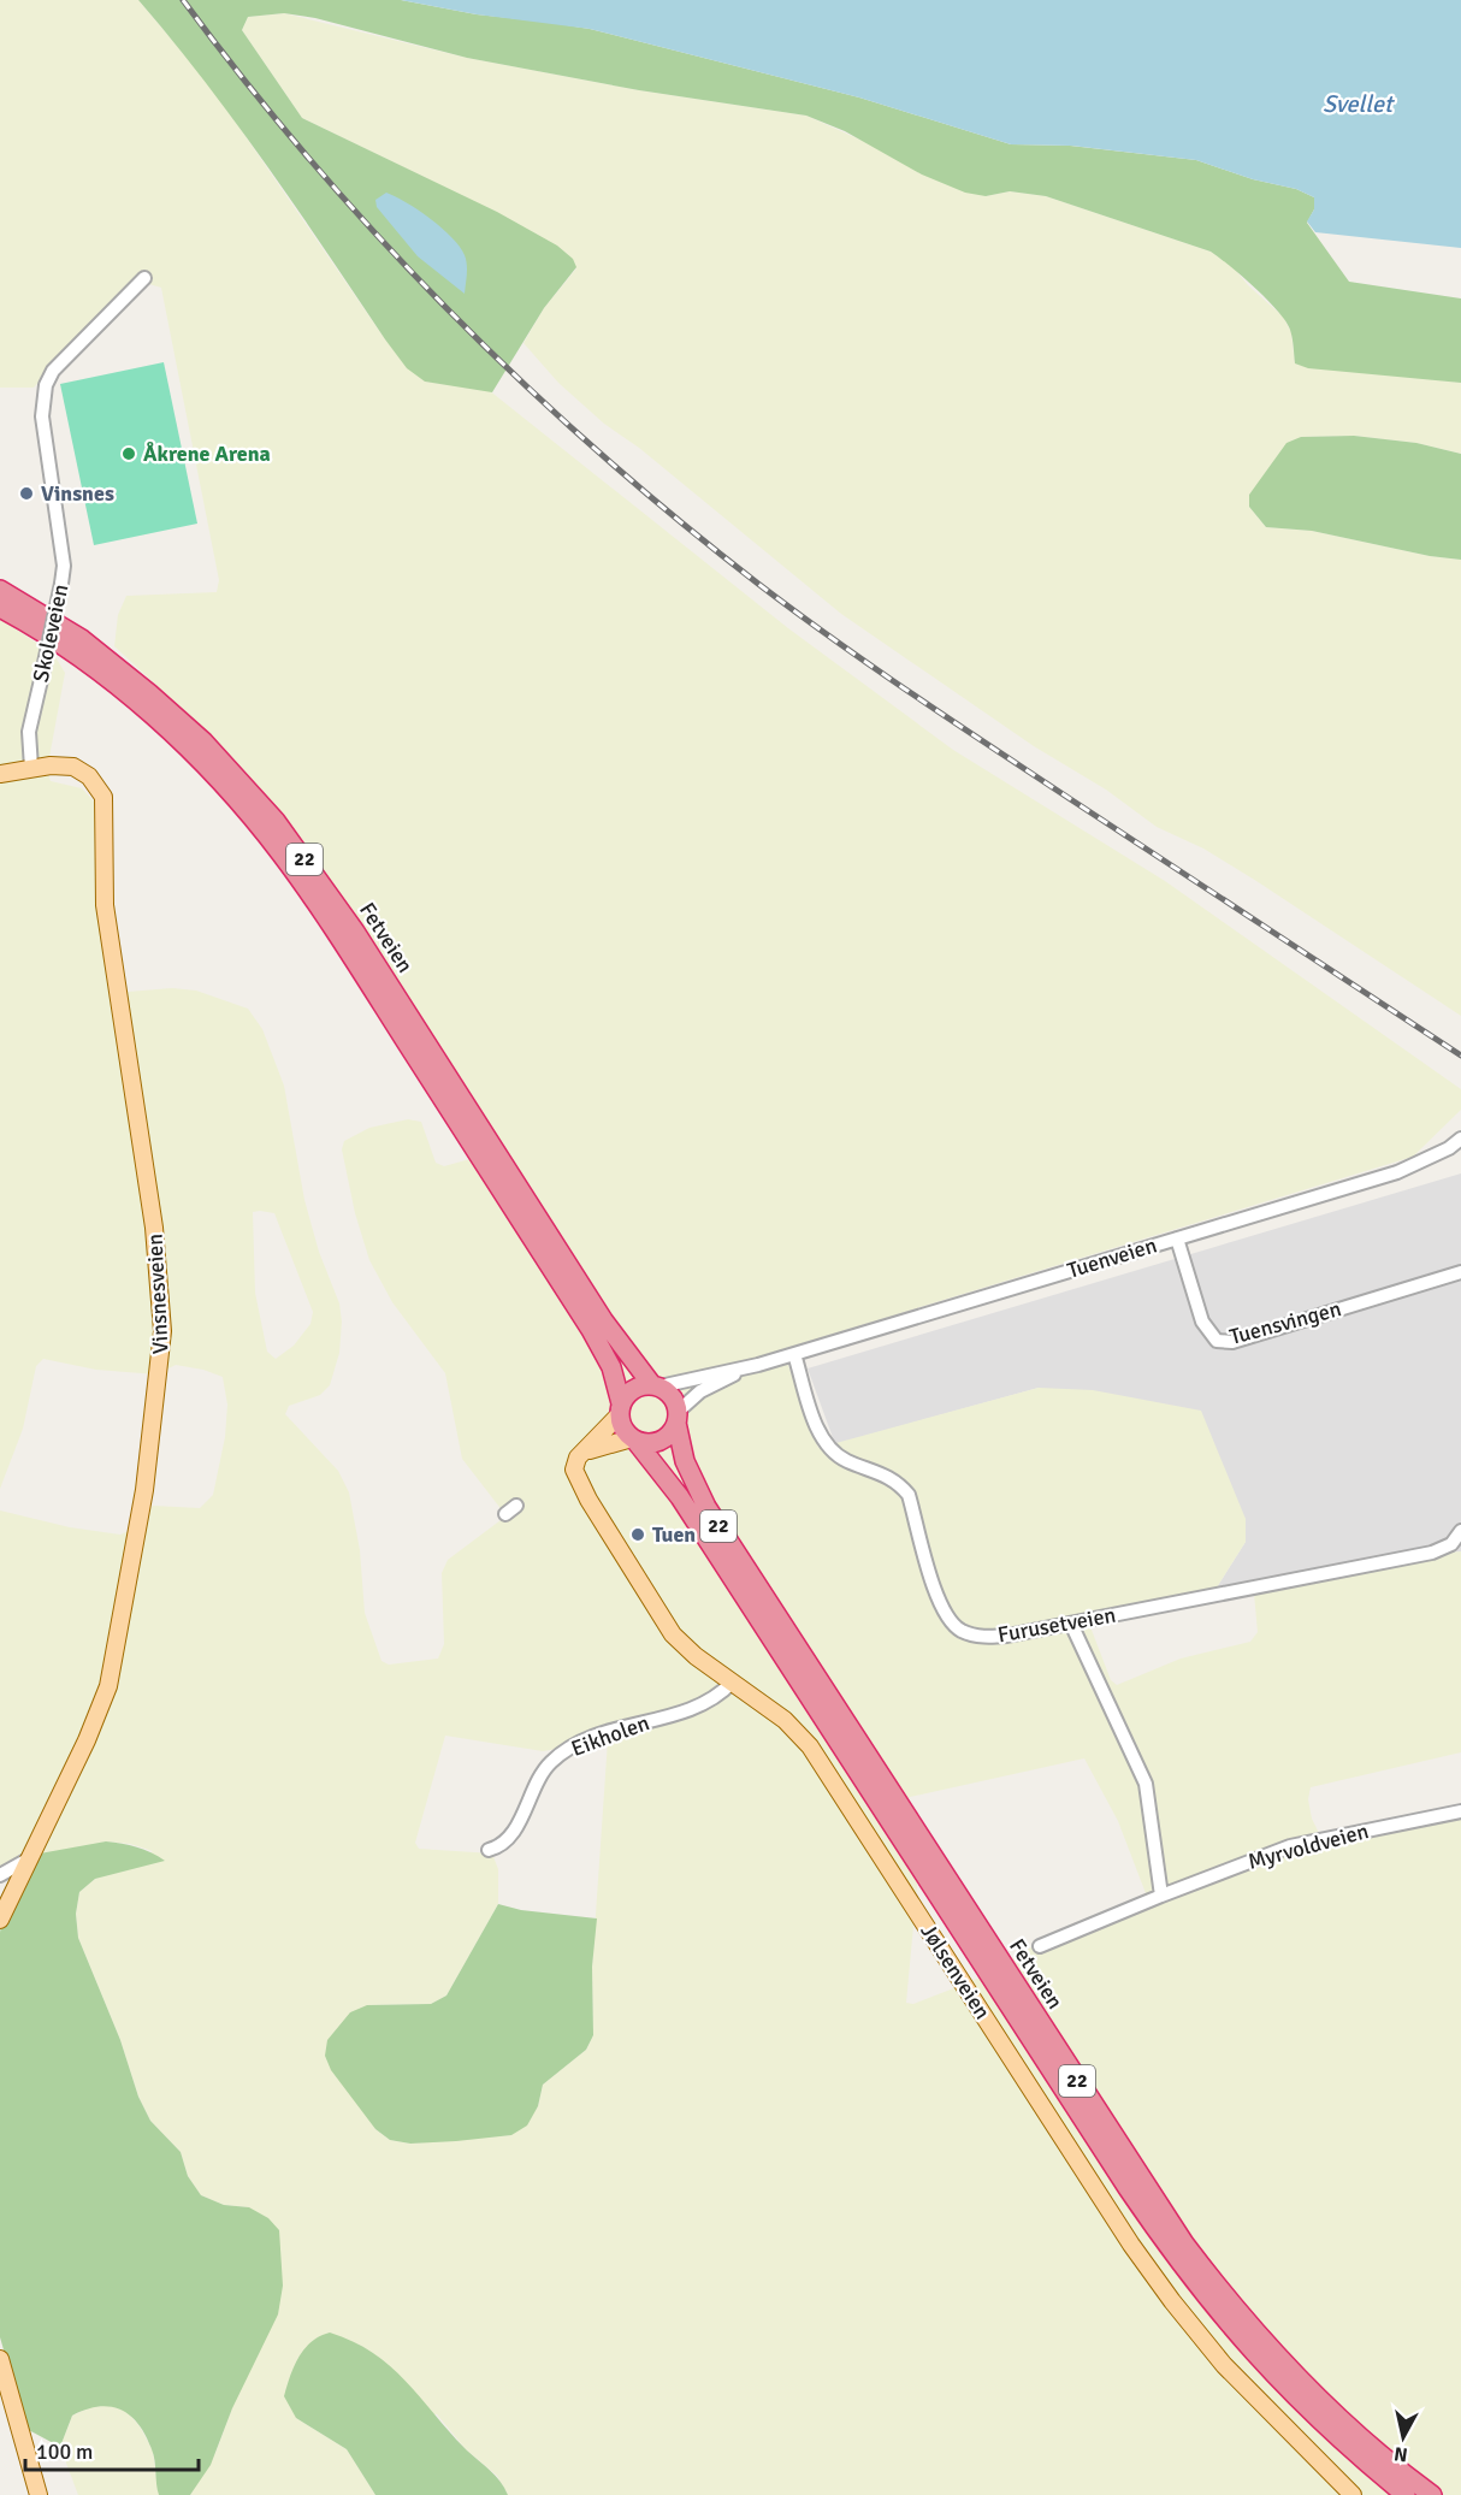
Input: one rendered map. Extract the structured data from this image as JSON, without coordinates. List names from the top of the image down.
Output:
{
  "streets": {
    "highway": ["22", "Fetveien"],
    "main road": ["Vinsnesveien", "Jølsenveien"],
    "street": [
      "Skoleveien",
      "Tuenveien",
      "Tuensvingen",
      "Furusetveien",
      "Eikholen",
      "Myrvoldveien"
    ]
  },
  "crossings": [
    ["Skoleveien", "Vinsnesveien"],
    ["22", "Fetveien"],
    ["22", "Tuenveien"],
    ["Fetveien", "Tuenveien"],
    ["Tuenveien", "Tuensvingen"],
    ["Tuenveien", "Furusetveien"],
    ["Eikholen", "Jølsenveien"]
  ],
  "water": ["Svellet"],
  "places": ["Åkrene Arena", "Vinsnes", "Tuen"],
  "scale_bar": "100 m",
  "north": "bottom"
}
